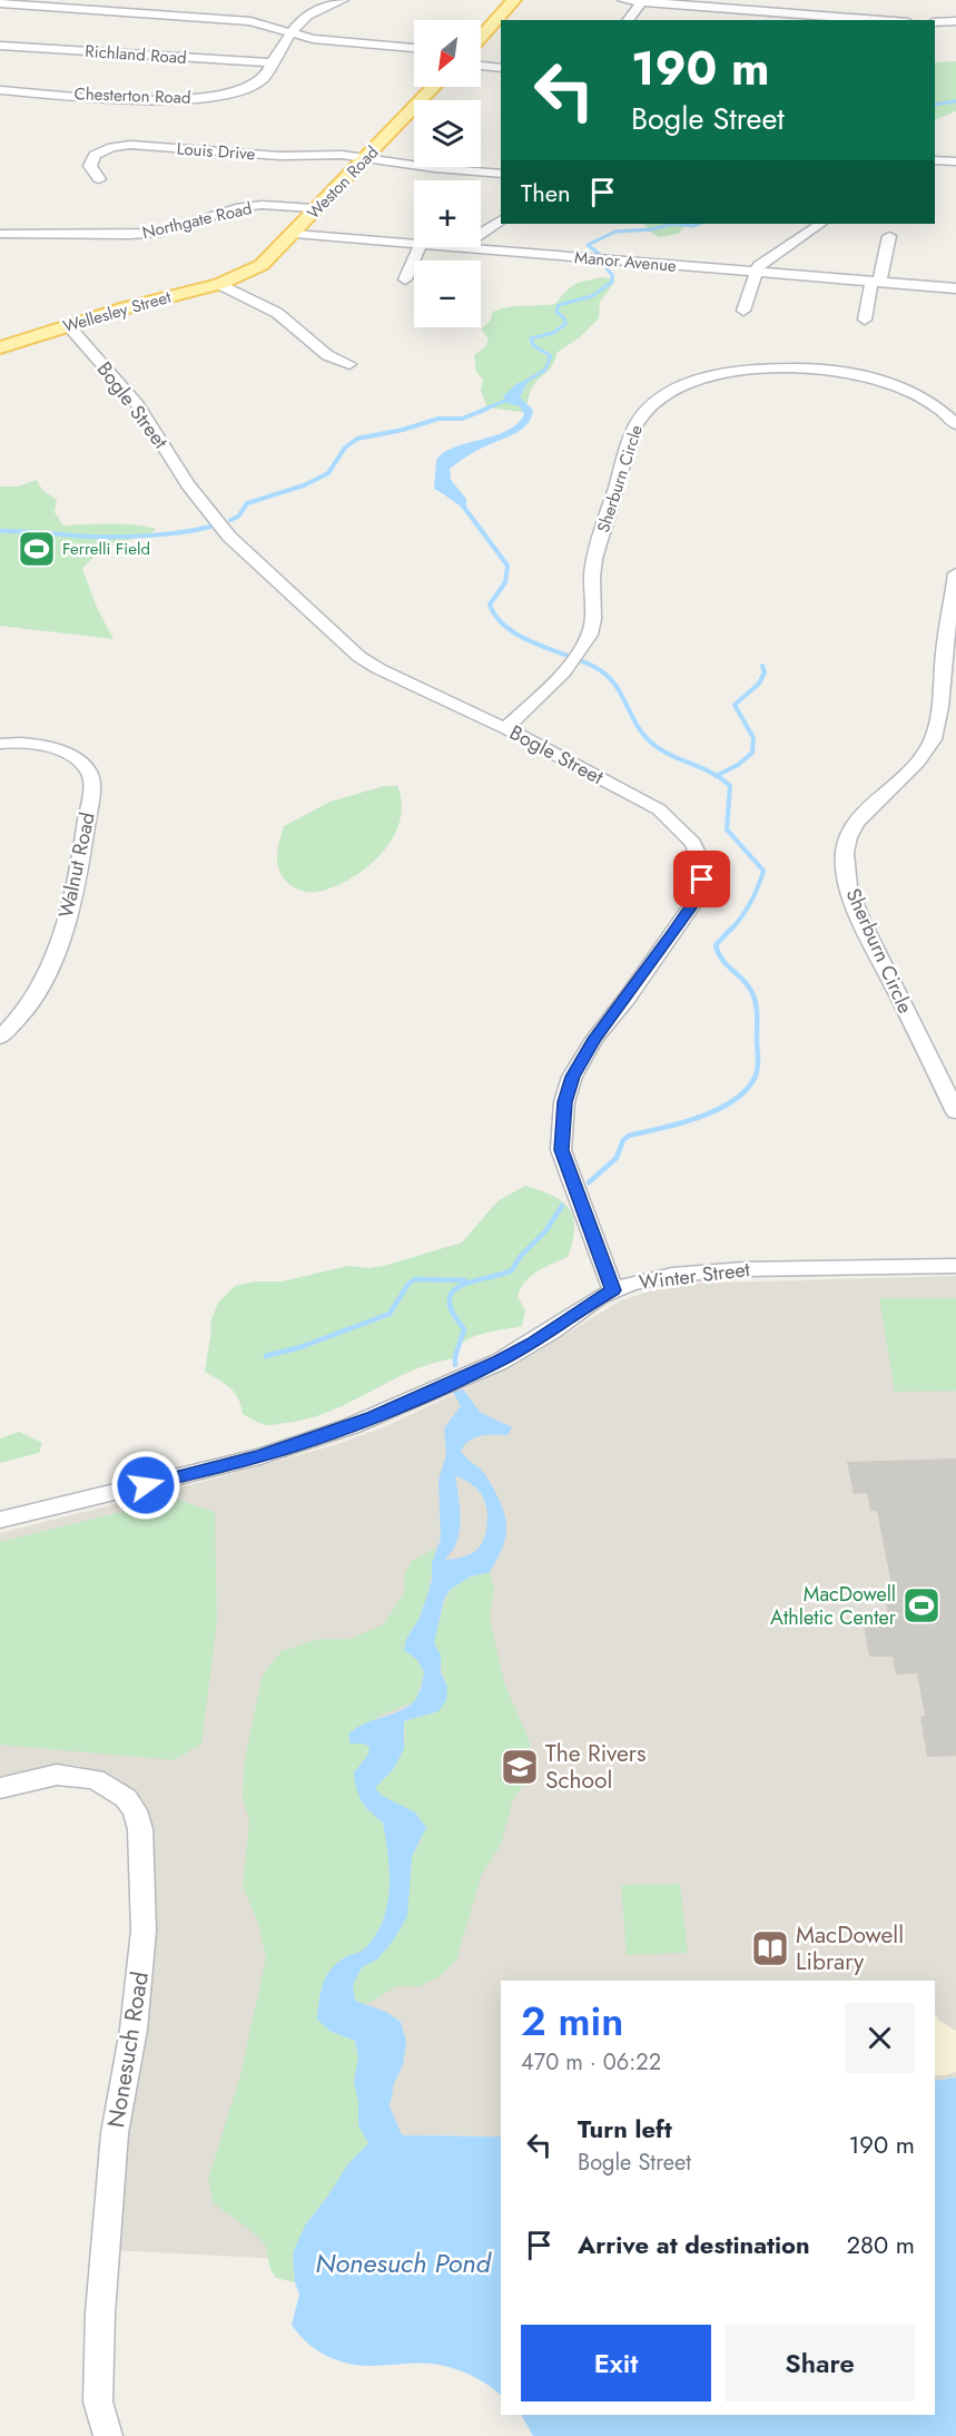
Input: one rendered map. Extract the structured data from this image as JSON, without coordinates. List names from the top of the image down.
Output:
{
  "streets": {
    "main road": ["Weston Road", "Wellesley Street"],
    "street": [
      "Richland Road",
      "Chesterton Road",
      "Louis Drive",
      "Northgate Road",
      "Manor Avenue",
      "Bogle Street",
      "Sherburn Circle",
      "Walnut Road",
      "Winter Street",
      "Nonesuch Road"
    ]
  },
  "crossings": [
    ["Richland Road", "Chesterton Road"],
    ["Louis Drive", "Weston Road"],
    ["Weston Road", "Northgate Road"],
    ["Weston Road", "Manor Avenue"],
    ["Weston Road", "Wellesley Street"],
    ["Wellesley Street", "Bogle Street"],
    ["Bogle Street", "Sherburn Circle"],
    ["Bogle Street", "Winter Street"]
  ],
  "water": ["Nonesuch Pond"],
  "places": {
    "sports": ["Ferrelli Field", "MacDowell Athletic Center"],
    "school or university": ["The Rivers School"],
    "library": ["MacDowell Library"]
  },
  "north": "bottom left",
  "page": {
    "map_buttons": ["+", "−"],
    "turn": ["190 m", "Bogle Street"],
    "then": "Then",
    "heading": ["2 min", "470 m · 06:22"],
    "list": [
      {
        "name": "Turn left",
        "note": "Bogle Street",
        "value": "190 m"
      },
      {
        "name": "Arrive at destination",
        "value": "280 m"
      }
    ],
    "buttons": ["Exit", "Share"]
  }
}
